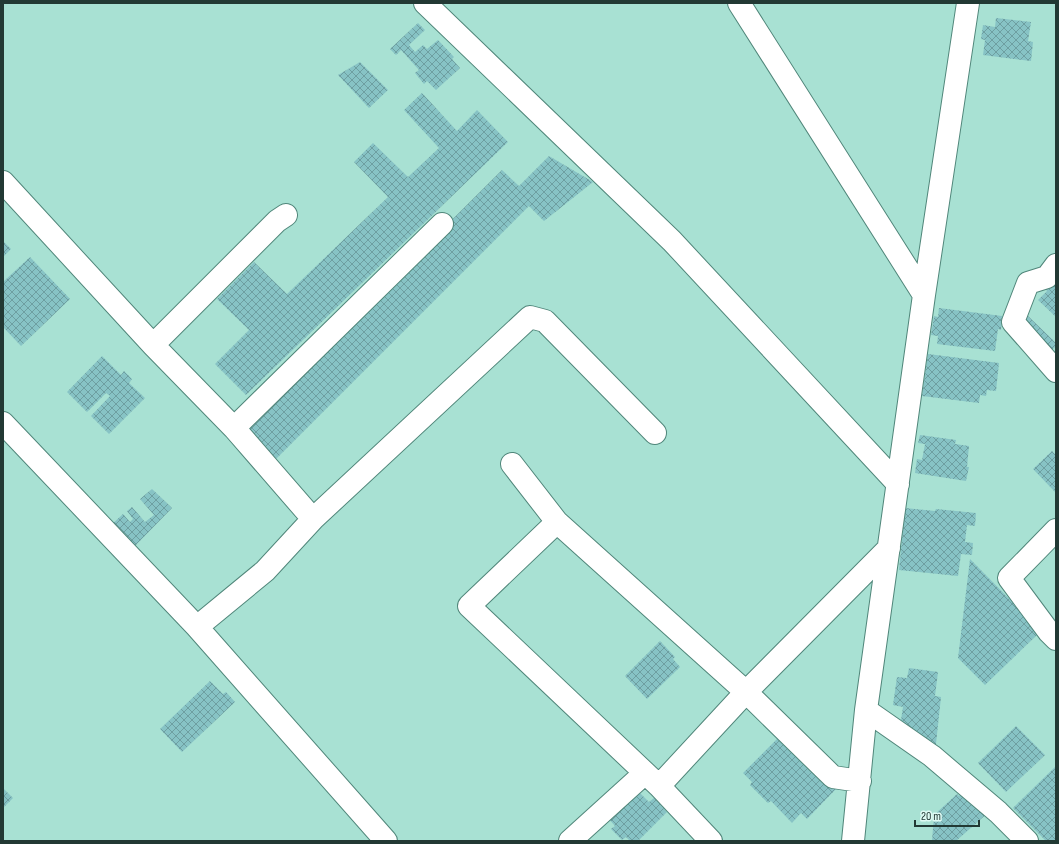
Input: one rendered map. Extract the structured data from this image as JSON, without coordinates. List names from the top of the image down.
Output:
{
  "scale_bar": "20 m"
}
